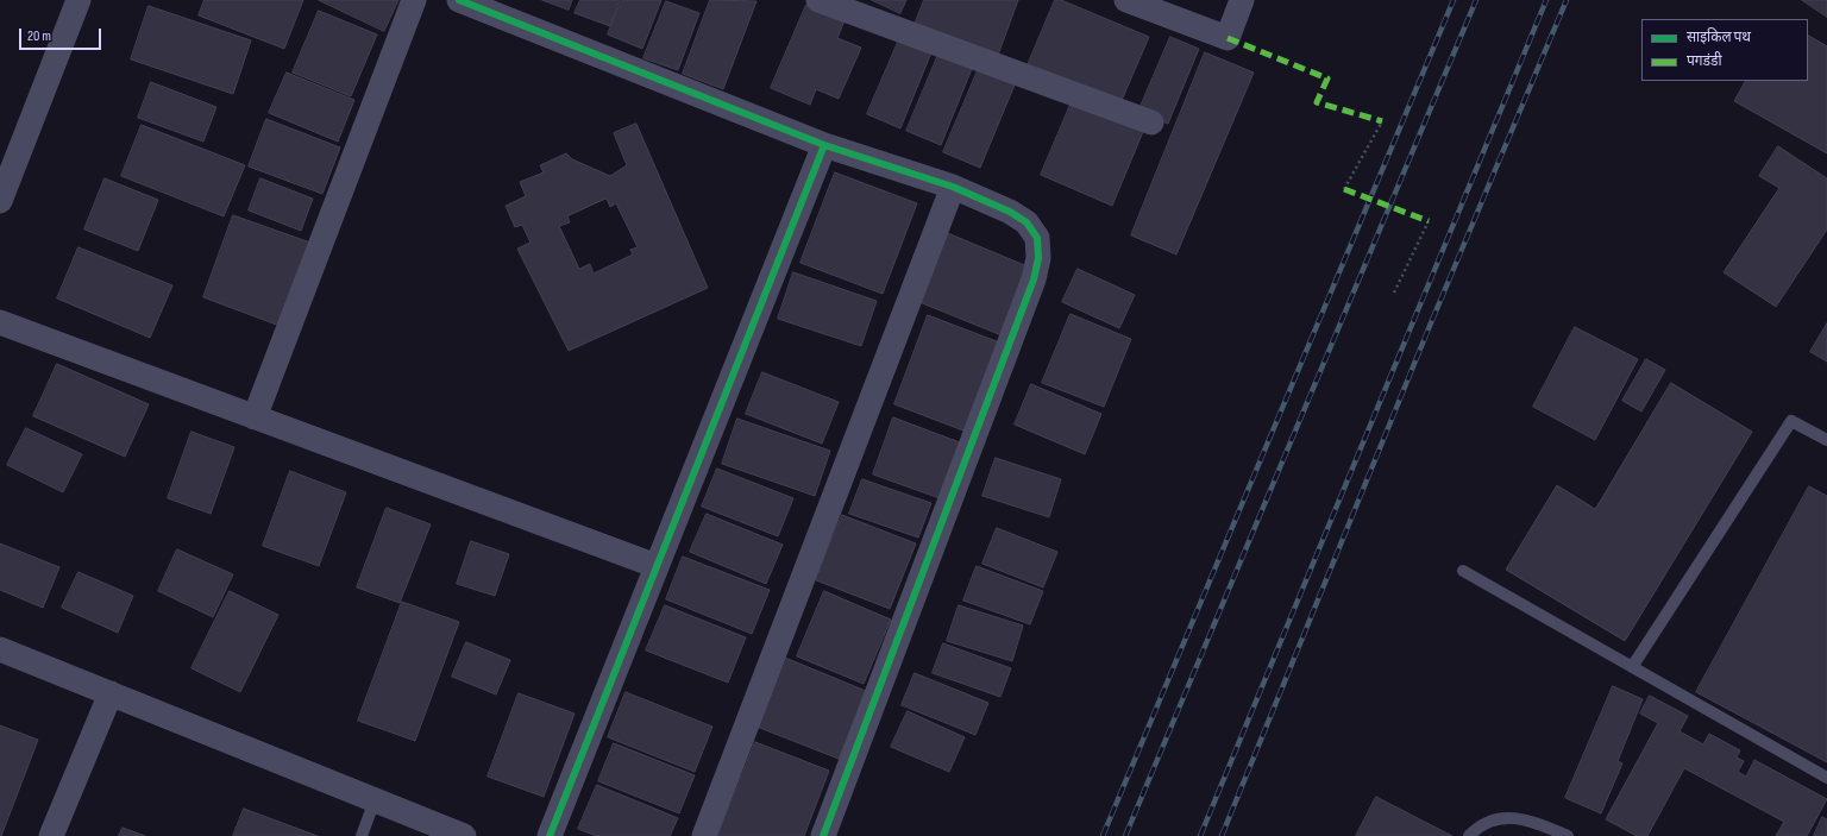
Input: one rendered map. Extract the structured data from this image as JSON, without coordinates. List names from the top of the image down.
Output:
{
  "legend": ["साइकिल पथ", "पगडंडी"],
  "scale_bar": "20 m"
}
